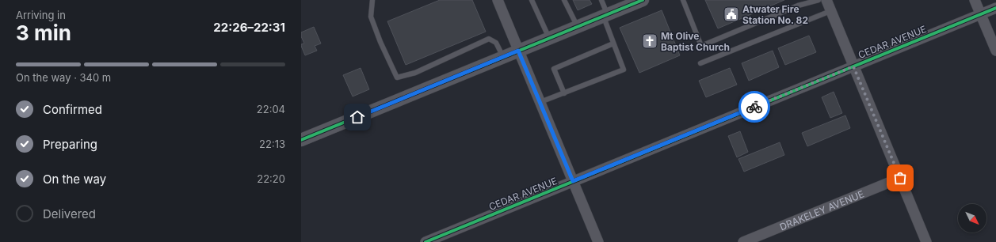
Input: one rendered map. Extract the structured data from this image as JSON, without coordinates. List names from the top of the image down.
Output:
{
  "streets": {
    "street": ["CEDAR AVENUE", "DRAKELEY AVENUE"]
  },
  "places": {
    "public building": ["Atwater Fire Station No. 82"],
    "church": ["Mt Olive Baptist Church"]
  },
  "north": "bottom right",
  "page": {
    "heading": ["3 min", "Arriving in", "22:26–22:31"],
    "bar": "On the way · 340 m",
    "list": [
      ["Confirmed", "22:04"],
      ["Preparing", "22:13"],
      ["On the way", "22:20"],
      "Delivered"
    ]
  }
}
